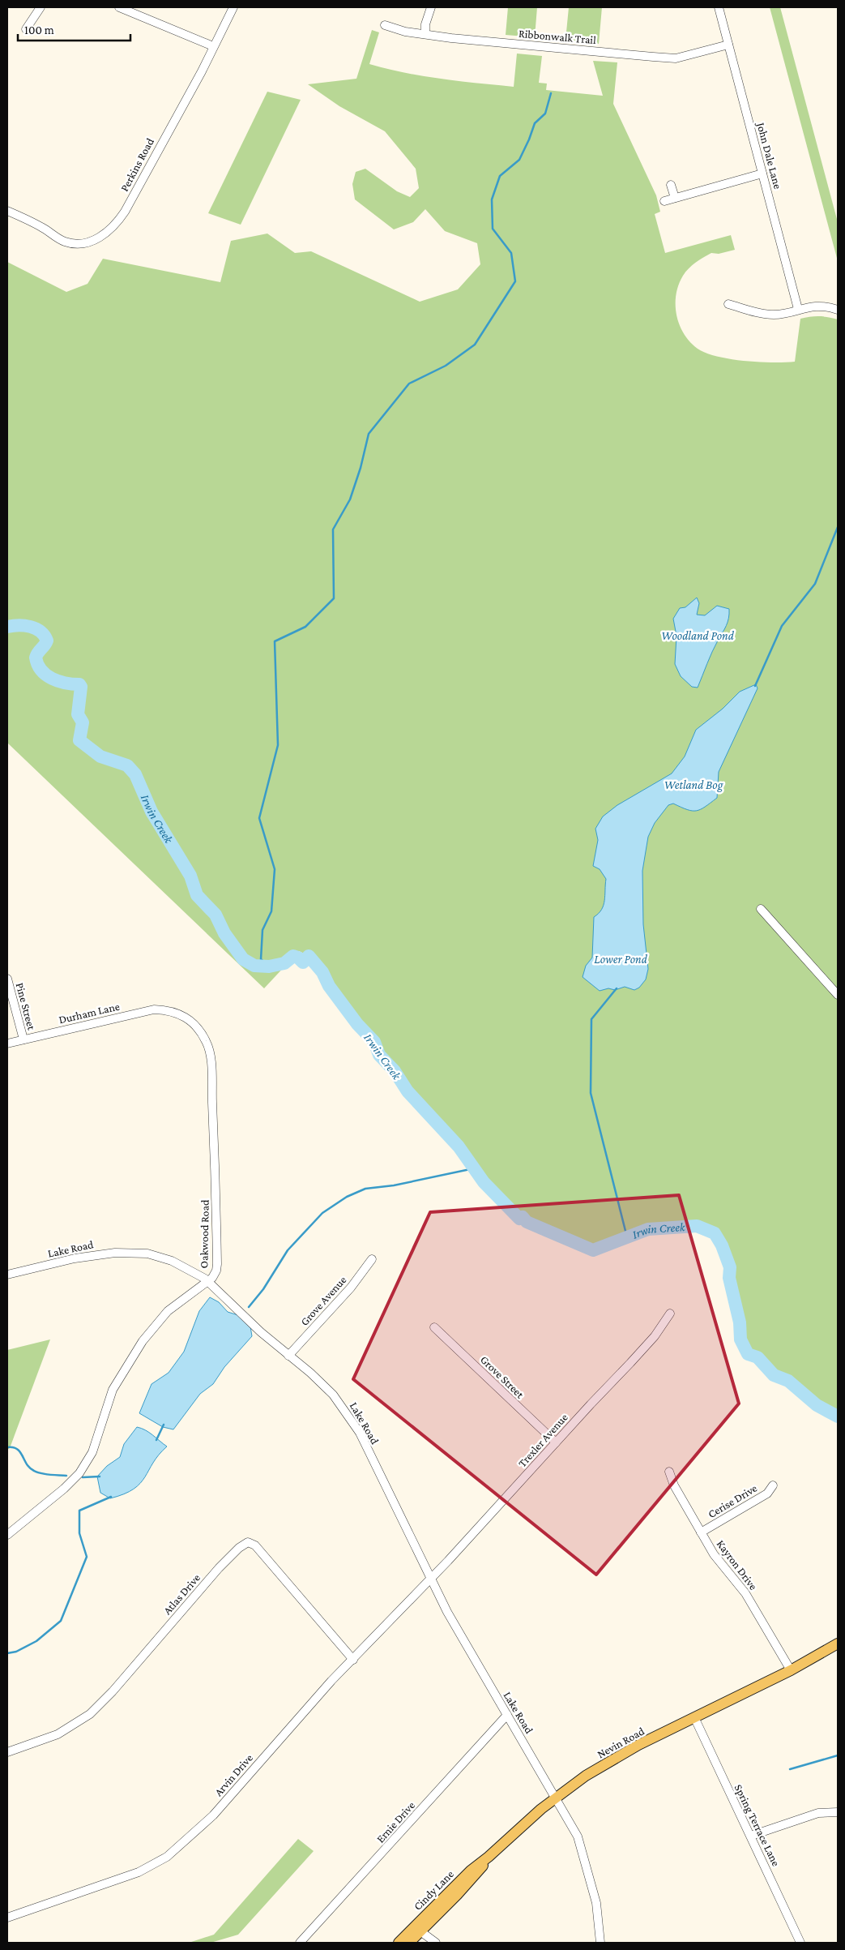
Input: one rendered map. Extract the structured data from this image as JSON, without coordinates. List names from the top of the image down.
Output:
{
  "streets": {
    "main road": ["Nevin Road", "Cindy Lane"],
    "street": [
      "Ribbonwalk Trail",
      "John Dale Lane",
      "Perkins Road",
      "Pine Street",
      "Durham Lane",
      "Oakwood Road",
      "Lake Road",
      "Grove Avenue",
      "Grove Street",
      "Trexler Avenue",
      "Cerise Drive",
      "Kayron Drive",
      "Atlas Drive",
      "Arvin Drive",
      "Ernie Drive",
      "Spring Terrace Lane"
    ]
  },
  "crossings": [
    ["Ribbonwalk Trail", "John Dale Lane"],
    ["Pine Street", "Durham Lane"],
    ["Durham Lane", "Oakwood Road"],
    ["Oakwood Road", "Lake Road"],
    ["Lake Road", "Grove Avenue"],
    ["Lake Road", "Trexler Avenue"],
    ["Lake Road", "Nevin Road"],
    ["Lake Road", "Arvin Drive"],
    ["Lake Road", "Ernie Drive"],
    ["Lake Road", "Cindy Lane"],
    ["Grove Street", "Trexler Avenue"],
    ["Trexler Avenue", "Arvin Drive"],
    ["Cerise Drive", "Kayron Drive"],
    ["Kayron Drive", "Nevin Road"],
    ["Atlas Drive", "Arvin Drive"],
    ["Nevin Road", "Spring Terrace Lane"],
    ["Nevin Road", "Cindy Lane"]
  ],
  "water": [
    "Woodland Pond",
    "Wetland Bog",
    "Irwin Creek",
    "Lower Pond"
  ],
  "scale_bar": "100 m"
}
